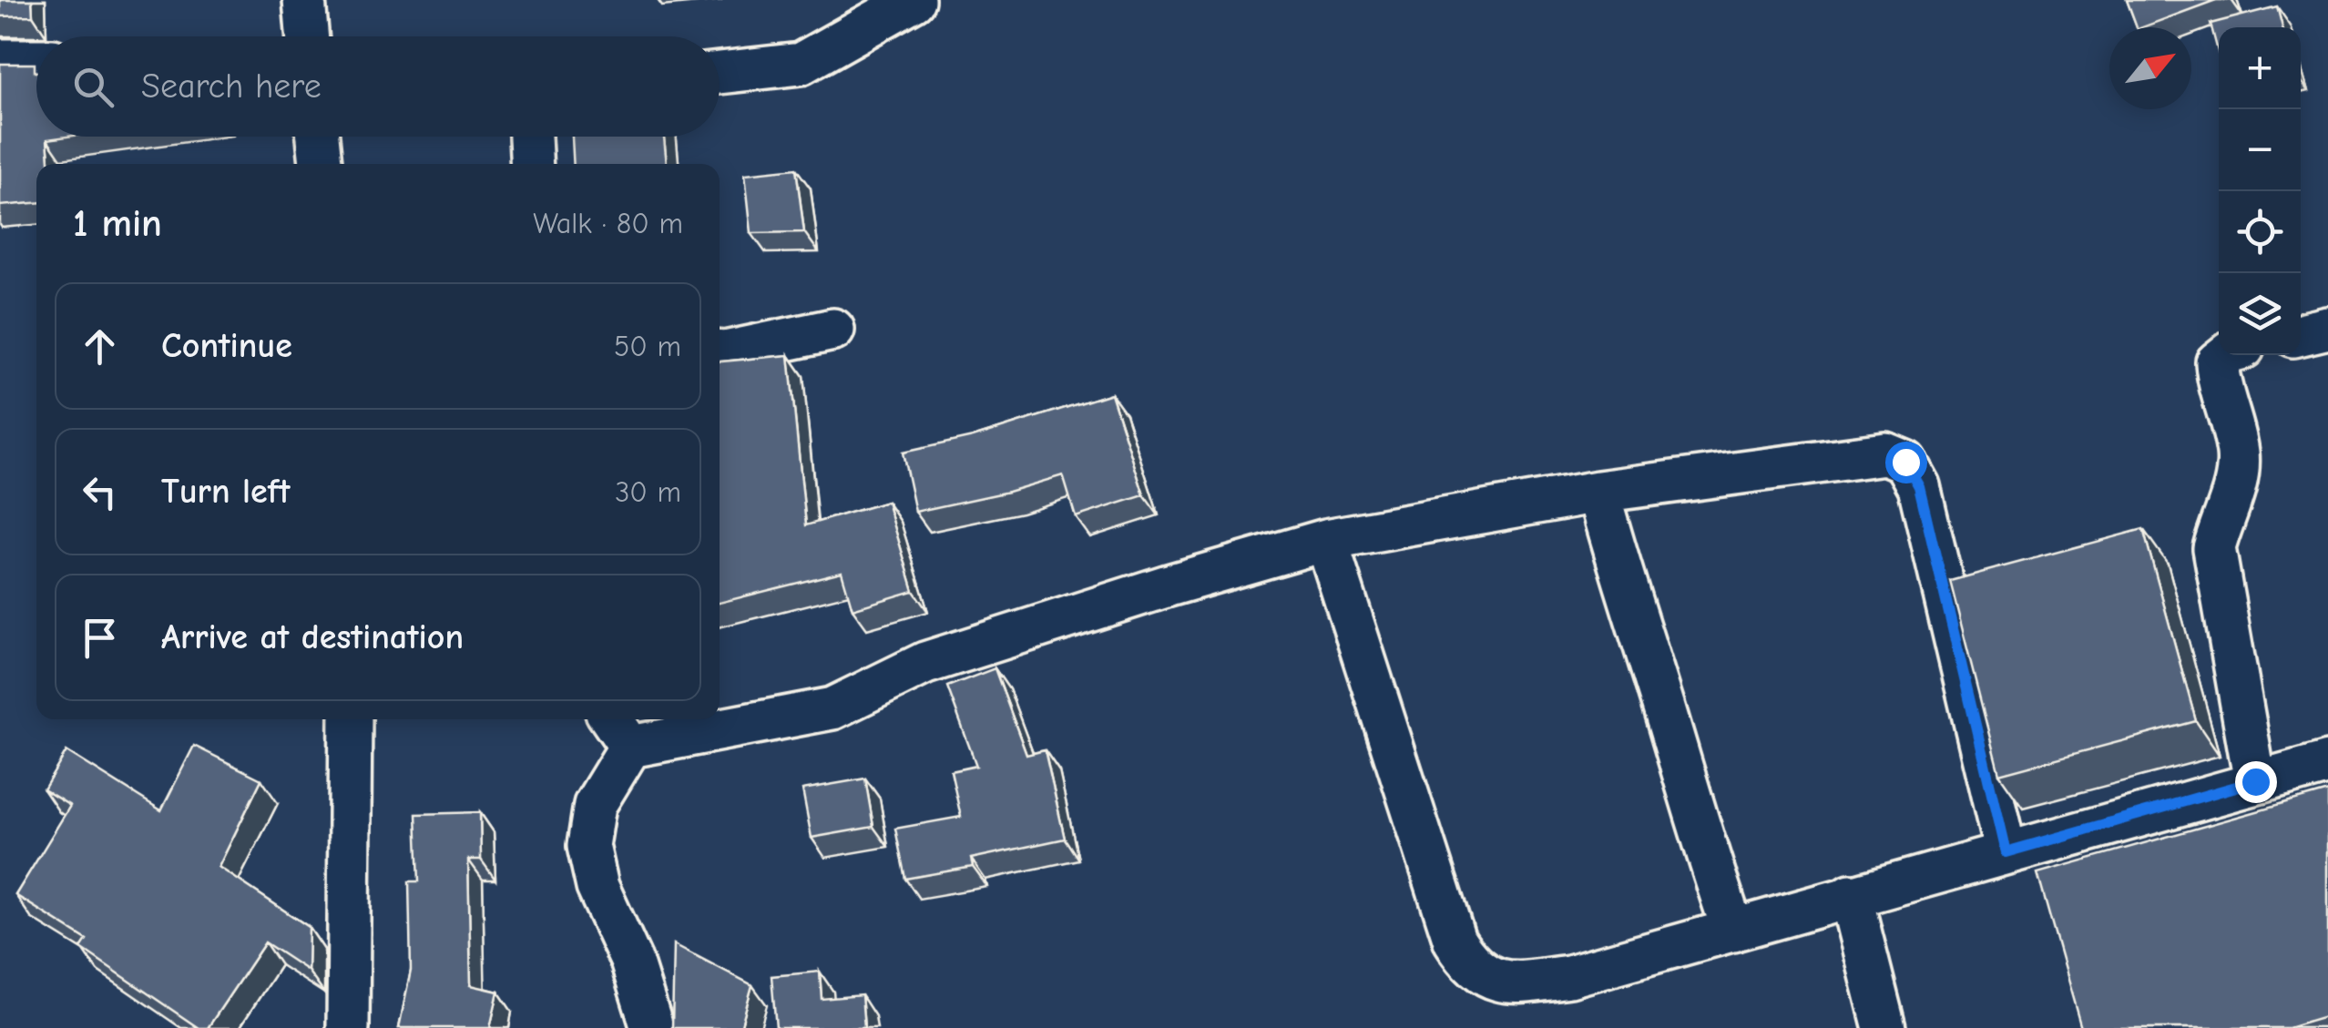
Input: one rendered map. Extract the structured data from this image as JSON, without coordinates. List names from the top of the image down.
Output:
{
  "north": "top right",
  "page": {
    "map_buttons": ["+", "−"],
    "search": "Search here",
    "heading": ["1 min", "Walk · 80 m"],
    "list": [
      ["Continue", "50 m"],
      ["Turn left", "30 m"],
      "Arrive at destination"
    ]
  }
}
